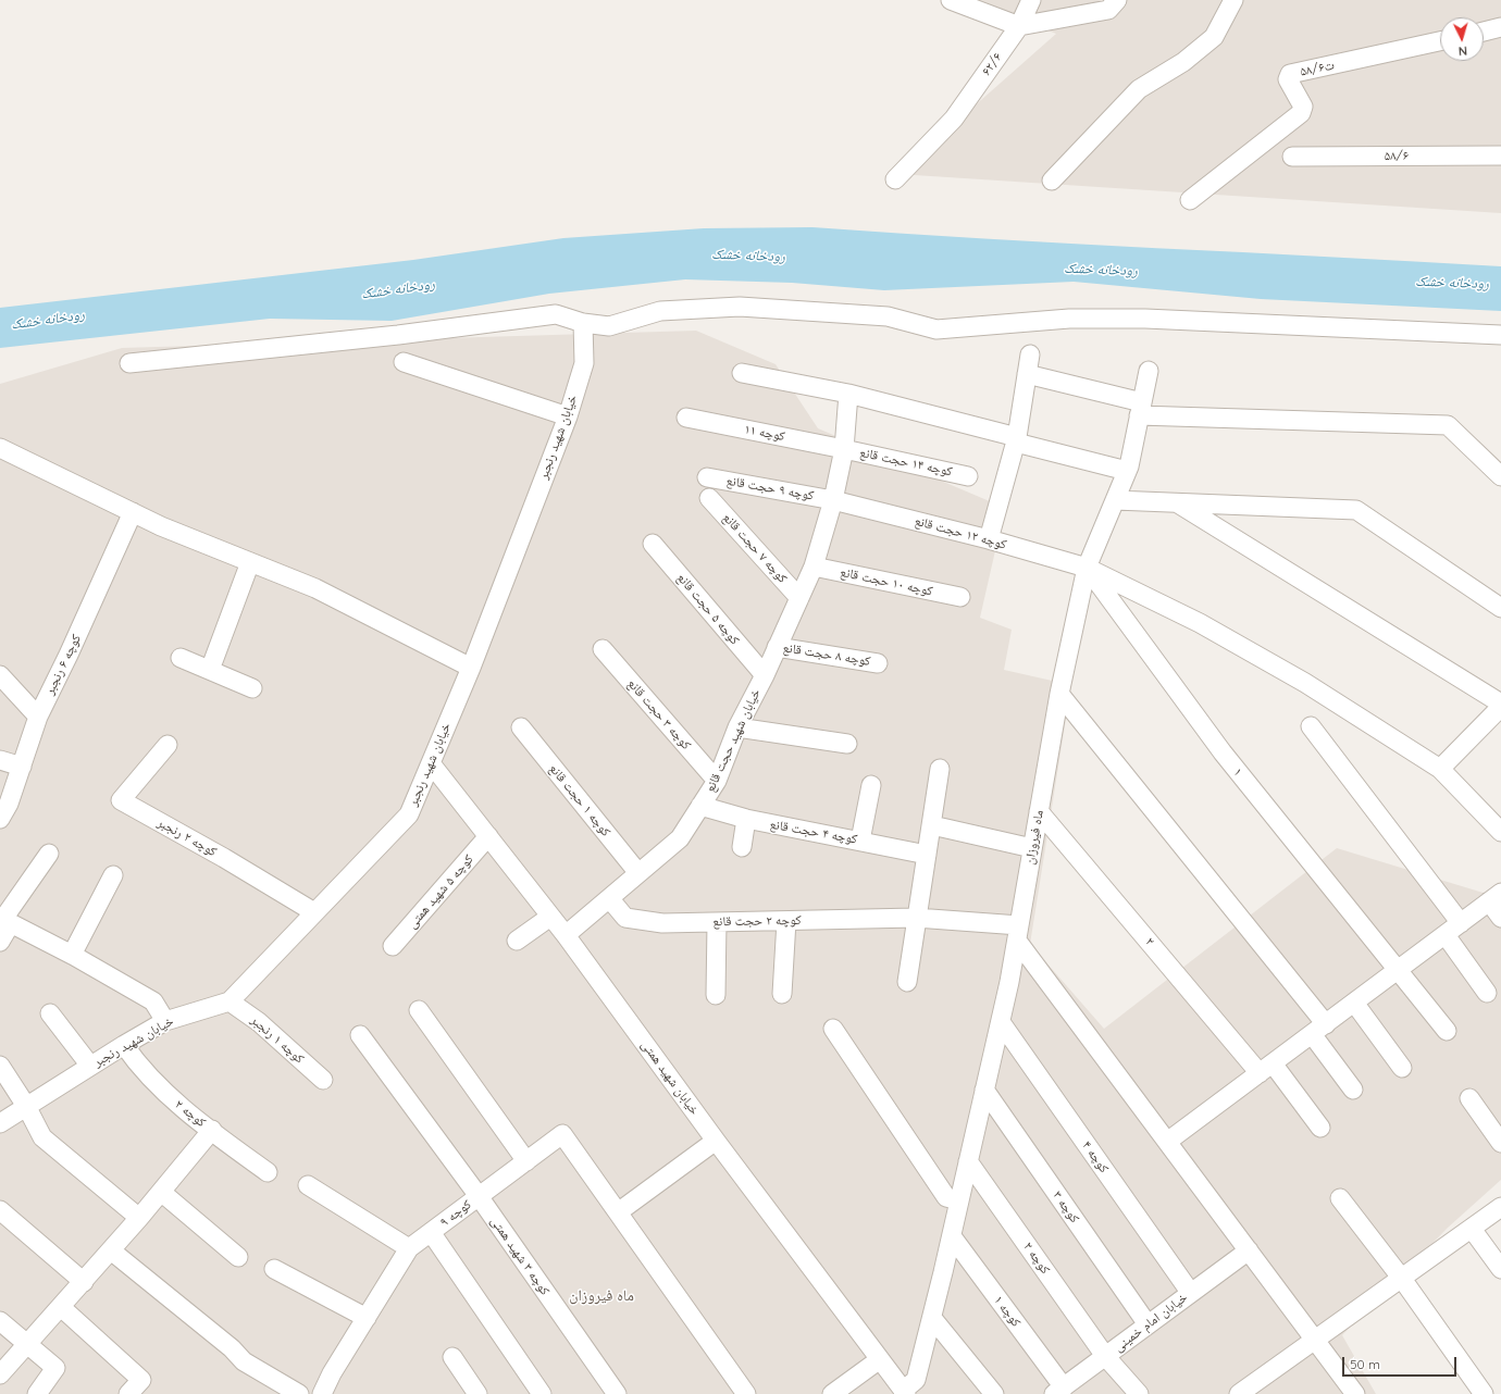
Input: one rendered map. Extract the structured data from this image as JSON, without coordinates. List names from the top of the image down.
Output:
{
  "streets": {
    "street": [
      "۶۲/۶",
      "۵۸/۶ت",
      "۵۸/۶",
      "کوچه ۱۱",
      "خیابان شهید رنجبر",
      "کوچه ۱۴ حجت قانع",
      "کوچه ۹ حجت قانع",
      "کوچه ۱۲ حجت قانع",
      "کوچه ۷ حجت قانع",
      "کوچه ۱۰ حجت قانع",
      "کوچه ۵ حجت قانع",
      "کوچه ۸ حجت قانع",
      "کوچه ۶ رنجبر",
      "کوچه ۳ حجت قانع",
      "خیابان شهید حجت قانع",
      "۱",
      "کوچه ۱ حجت قانع",
      "کوچه ۴ حجت قانع",
      "کوچه ۲ رنجبر",
      "ماه فیروزان",
      "کوچه ۵ شهید همتی",
      "کوچه ۲ حجت قانع",
      "۲",
      "کوچه ۱ رنجبر",
      "خیابان شهید همتی",
      "کوچه ۲",
      "کوچه ۴",
      "کوچه ۳",
      "کوچه ۹",
      "کوچه ۳ شهید همتی",
      "کوچه ۱",
      "خیابان امام خمینی"
    ]
  },
  "crossings": [
    ["کوچه ۱۱", "کوچه ۱۴ حجت قانع"],
    ["کوچه ۱۱", "خیابان شهید حجت قانع"],
    ["خیابان شهید رنجبر", "کوچه ۲ رنجبر"],
    ["خیابان شهید رنجبر", "کوچه ۱ رنجبر"],
    ["خیابان شهید رنجبر", "خیابان شهید همتی"],
    ["خیابان شهید رنجبر", "کوچه ۲"],
    ["کوچه ۱۴ حجت قانع", "خیابان شهید حجت قانع"],
    ["کوچه ۹ حجت قانع", "کوچه ۱۲ حجت قانع"],
    ["کوچه ۹ حجت قانع", "خیابان شهید حجت قانع"],
    ["کوچه ۱۲ حجت قانع", "خیابان شهید حجت قانع"],
    ["کوچه ۱۲ حجت قانع", "۱"],
    ["کوچه ۱۲ حجت قانع", "ماه فیروزان"],
    ["کوچه ۷ حجت قانع", "خیابان شهید حجت قانع"],
    ["کوچه ۱۰ حجت قانع", "خیابان شهید حجت قانع"],
    ["کوچه ۵ حجت قانع", "خیابان شهید حجت قانع"],
    ["کوچه ۸ حجت قانع", "خیابان شهید حجت قانع"],
    ["کوچه ۳ حجت قانع", "خیابان شهید حجت قانع"],
    ["خیابان شهید حجت قانع", "کوچه ۱ حجت قانع"],
    ["خیابان شهید حجت قانع", "کوچه ۴ حجت قانع"],
    ["خیابان شهید حجت قانع", "کوچه ۲ حجت قانع"],
    ["خیابان شهید حجت قانع", "خیابان شهید همتی"],
    ["۱", "ماه فیروزان"],
    ["ماه فیروزان", "کوچه ۲ حجت قانع"],
    ["ماه فیروزان", "۲"],
    ["ماه فیروزان", "خیابان شهید همتی"],
    ["ماه فیروزان", "کوچه ۲"],
    ["ماه فیروزان", "کوچه ۴"],
    ["ماه فیروزان", "کوچه ۳"],
    ["ماه فیروزان", "کوچه ۱"],
    ["کوچه ۵ شهید همتی", "خیابان شهید همتی"],
    ["کوچه ۲", "خیابان امام خمینی"],
    ["کوچه ۴", "خیابان امام خمینی"],
    ["کوچه ۳", "خیابان امام خمینی"],
    ["کوچه ۹", "کوچه ۳ شهید همتی"],
    ["کوچه ۱", "خیابان امام خمینی"]
  ],
  "districts": ["ماه فیروزان"],
  "water": ["رودخانه خشک"],
  "scale_bar": "50 m",
  "north": "bottom"
}
